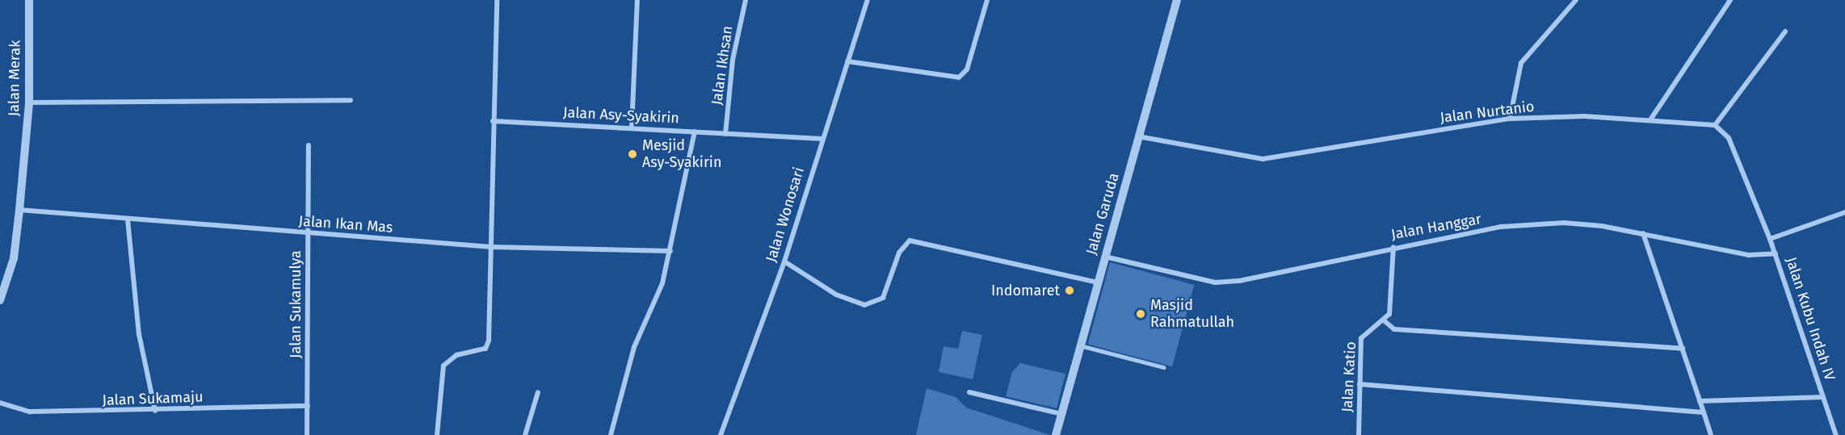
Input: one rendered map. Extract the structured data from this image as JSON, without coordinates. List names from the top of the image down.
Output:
{
  "streets": {
    "street": [
      "Jalan Ikhsan",
      "Jalan Merak",
      "Jalan Nurtanio",
      "Jalan Asy-Syakirin",
      "Jalan Garuda",
      "Jalan Wonosari",
      "Jalan Ikan Mas",
      "Jalan Hanggar",
      "Jalan Sukamulya",
      "Jalan Kubu Indah IV",
      "Jalan Katio",
      "Jalan Sukamaju"
    ]
  },
  "crossings": [
    ["Jalan Merak", "Jalan Ikan Mas"],
    ["Jalan Nurtanio", "Jalan Garuda"],
    ["Jalan Asy-Syakirin", "Jalan Ikan Mas"],
    ["Jalan Garuda", "Jalan Hanggar"],
    ["Jalan Ikan Mas", "Jalan Sukamulya"],
    ["Jalan Hanggar", "Jalan Kubu Indah IV"],
    ["Jalan Sukamulya", "Jalan Sukamaju"]
  ],
  "places": ["Mesjid Asy-Syakirin", "Indomaret", "Masjid Rahmatullah"]
}
